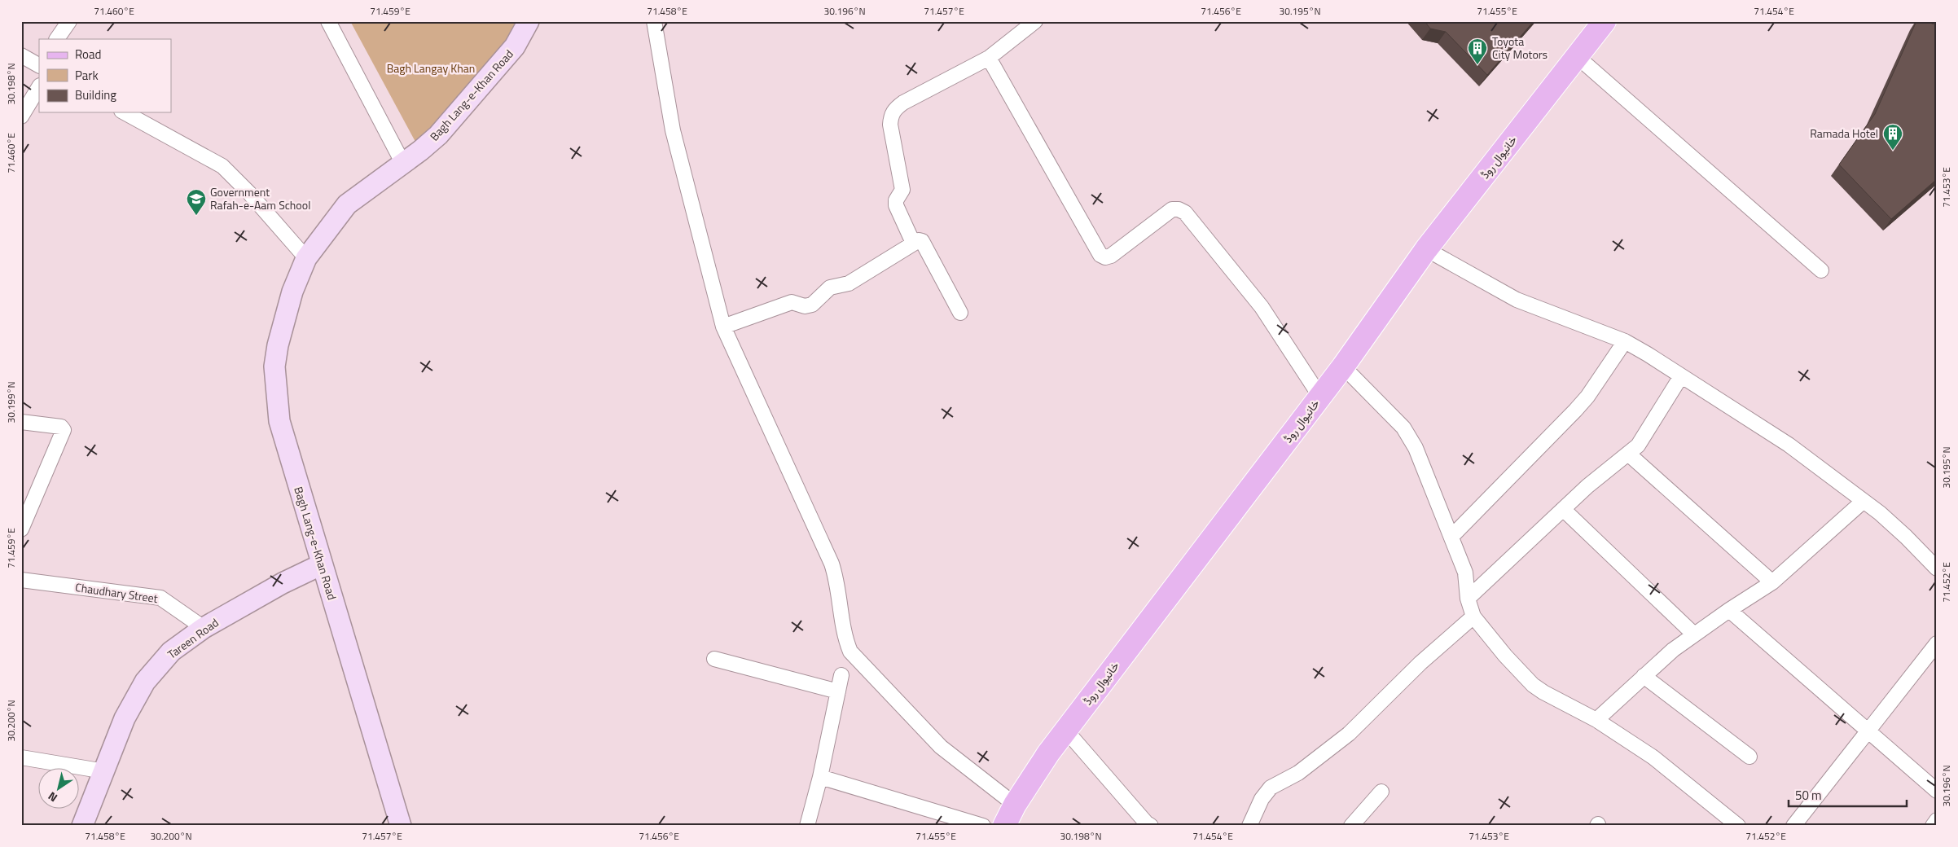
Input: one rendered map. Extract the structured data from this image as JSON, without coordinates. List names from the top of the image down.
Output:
{
  "streets": {
    "main road": ["خانیوال روڈ"],
    "street": ["Bagh Lang-e-Khan Road", "Chaudhary Street", "Tareen Road"]
  },
  "crossings": [
    ["Bagh Lang-e-Khan Road", "Tareen Road"],
    ["Chaudhary Street", "Tareen Road"]
  ],
  "parks": ["Bagh Langay Khan"],
  "places": {
    "building": ["Toyota City Motors", "Ramada Hotel"],
    "school or university": ["Government Rafah-e-Aam School"]
  },
  "legend": ["Road", "Park", "Building"],
  "scale_bar": "50 m",
  "north": "bottom left",
  "coordinates": [
    "71.460°E",
    "71.459°E",
    "71.458°E",
    "30.196°N",
    "71.457°E",
    "71.456°E",
    "30.195°N",
    "71.455°E",
    "71.454°E",
    "30.198°N",
    "71.453°E",
    "30.199°N",
    "71.452°E",
    "30.200°N"
  ]
}
